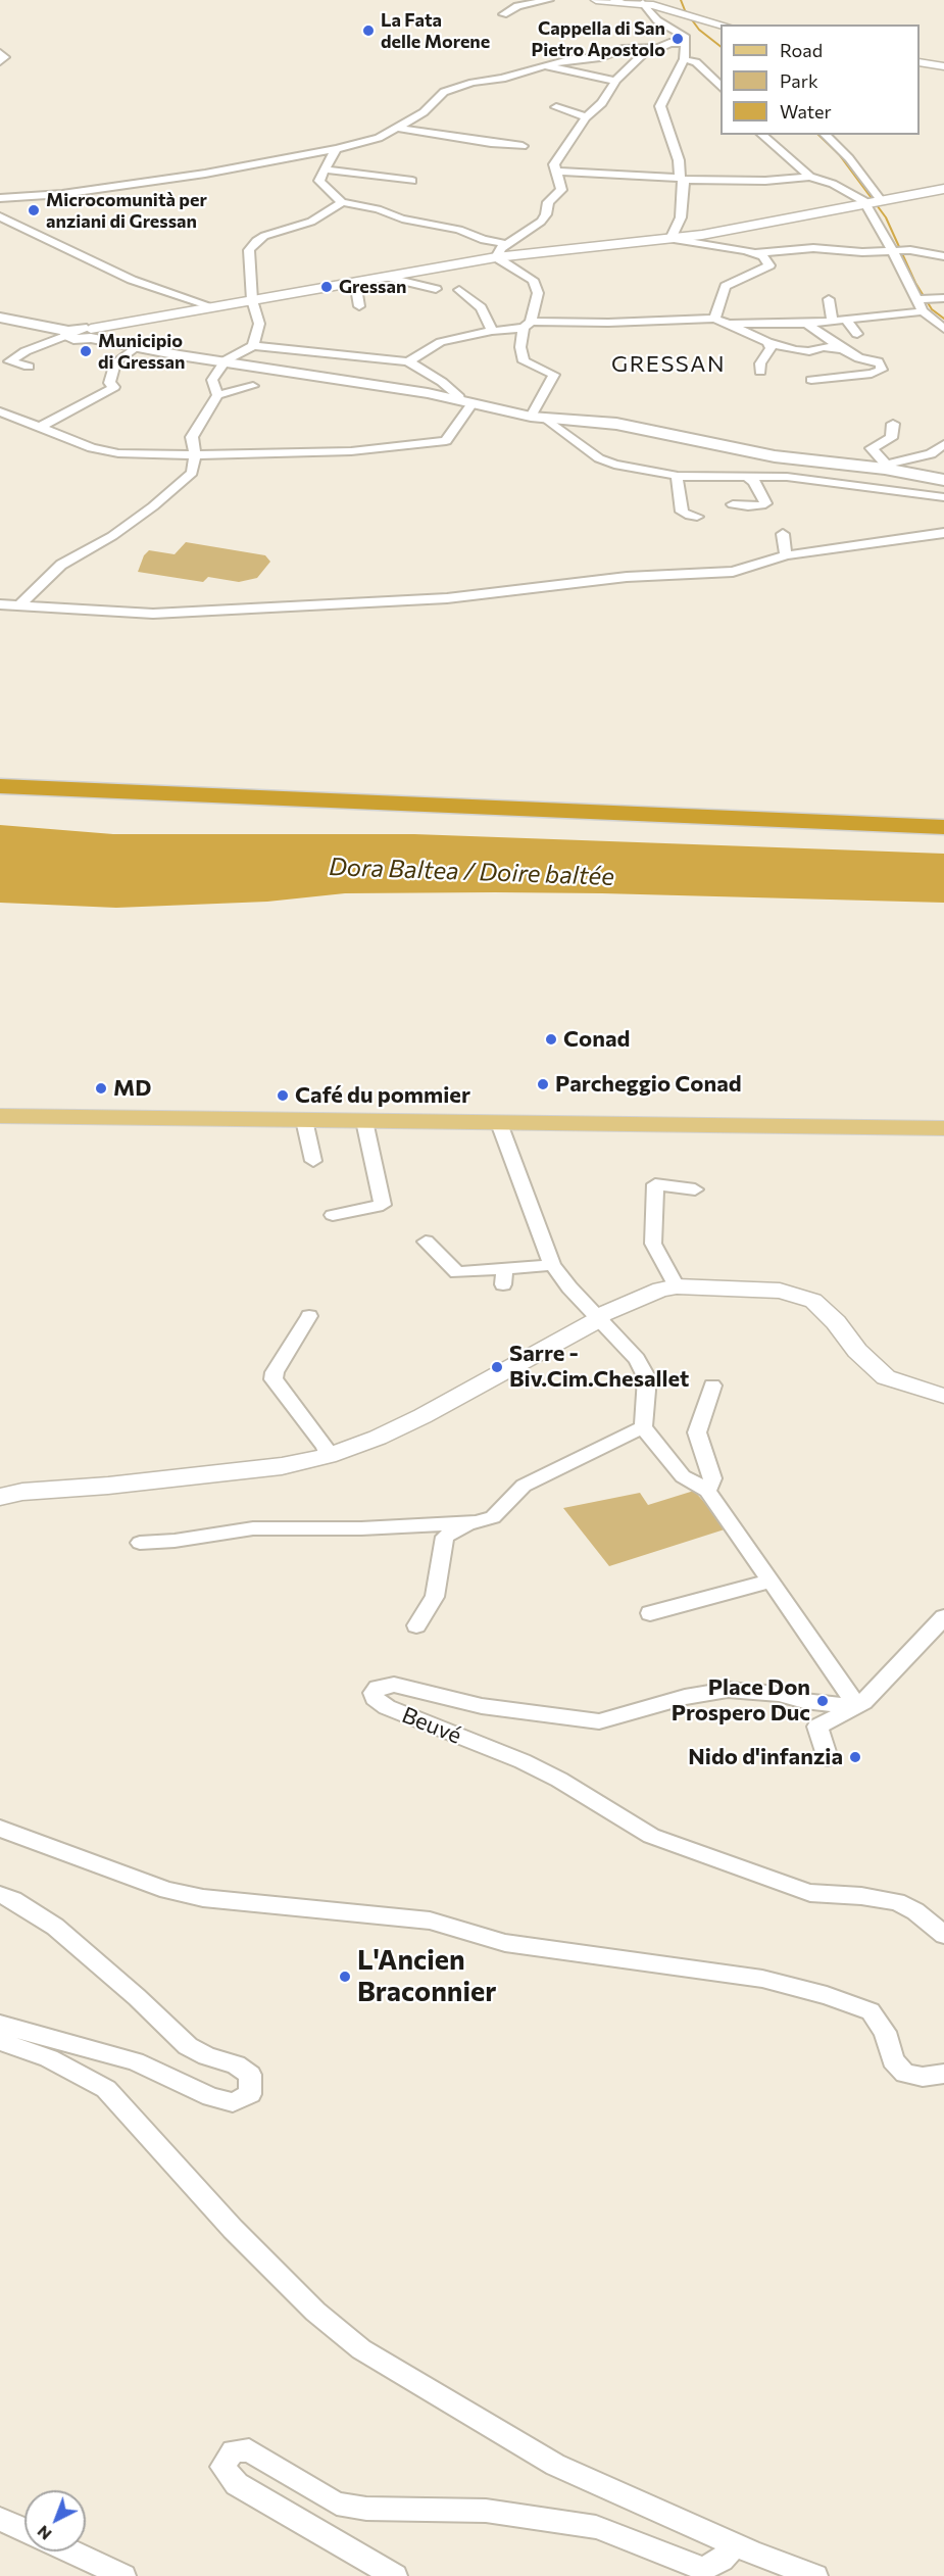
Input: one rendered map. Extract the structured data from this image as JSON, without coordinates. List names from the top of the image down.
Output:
{
  "streets": {
    "street": ["Beuvé"]
  },
  "districts": ["GRESSAN"],
  "water": ["Dora Baltea / Doire baltée"],
  "places": [
    "La Fata delle Morene",
    "Cappella di San Pietro Apostolo",
    "Microcomunità per anziani di Gressan",
    "Gressan",
    "Municipio di Gressan",
    "Conad",
    "Parcheggio Conad",
    "MD",
    "Café du pommier",
    "Sarre - Biv.Cim.Chesallet",
    "Place Don Prospero Duc",
    "Nido d'infanzia",
    "L'Ancien Braconnier"
  ],
  "legend": ["Road", "Park", "Water"],
  "north": "bottom left"
}
